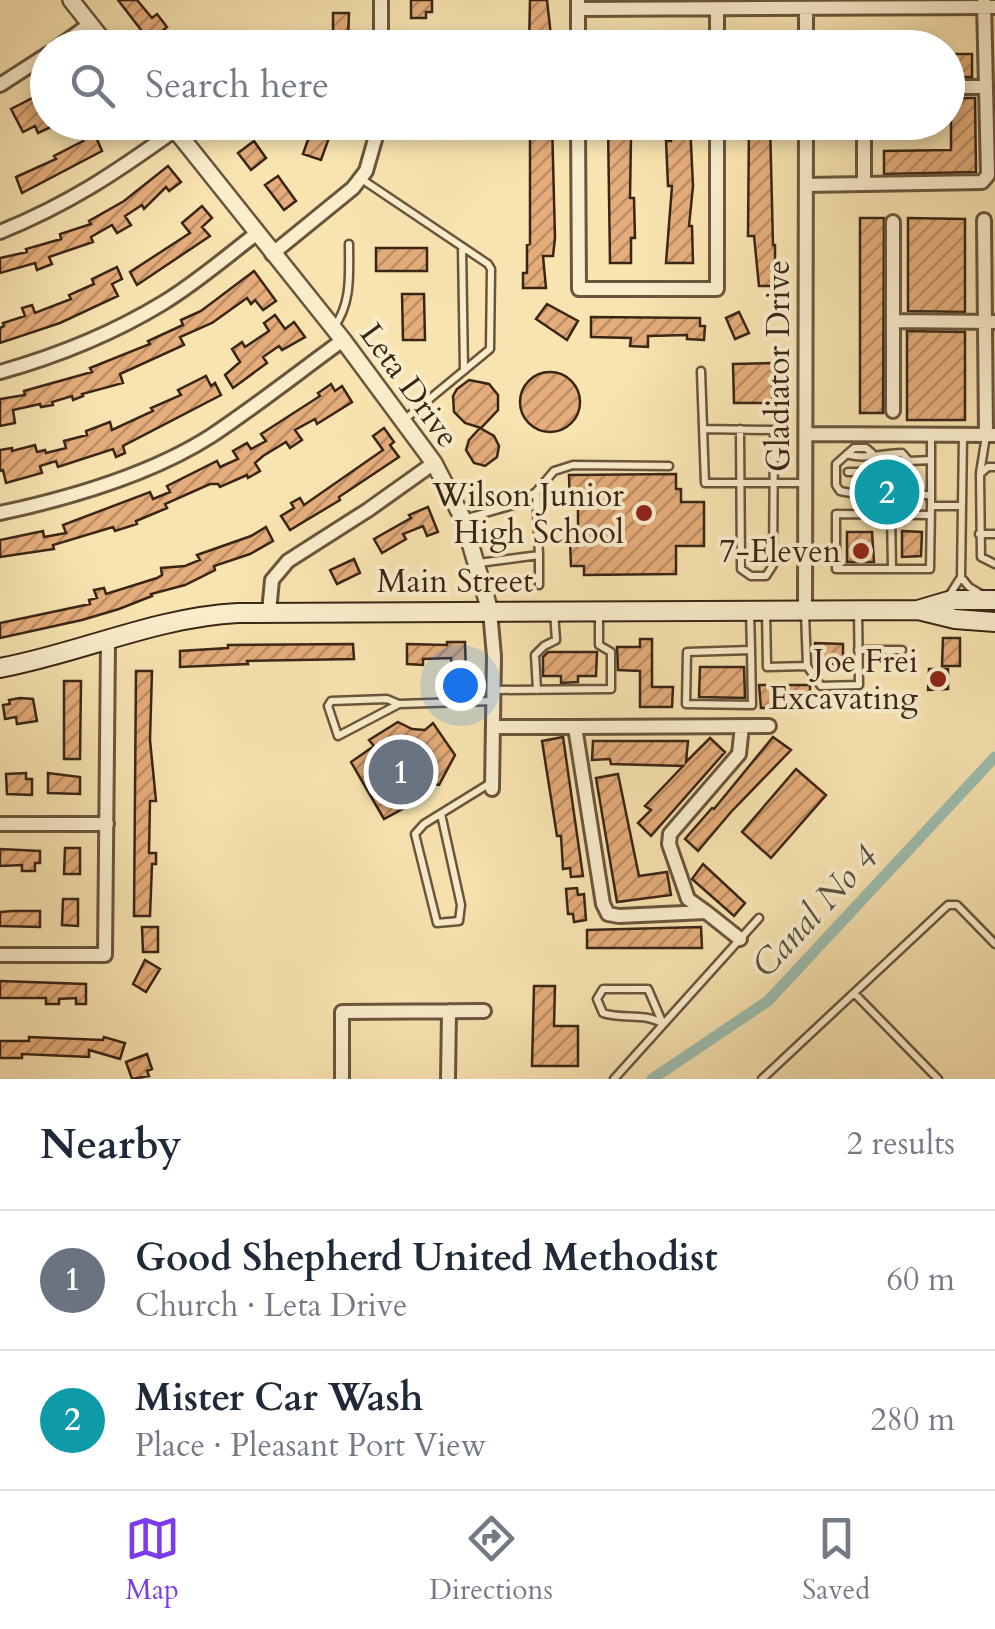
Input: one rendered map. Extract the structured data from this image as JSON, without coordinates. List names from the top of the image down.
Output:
{
  "streets": {
    "main road": ["Main Street"],
    "street": ["Gladiator Drive", "Leta Drive"]
  },
  "crossings": [
    ["Gladiator Drive", "Main Street"],
    ["Leta Drive", "Main Street"]
  ],
  "water": ["Canal No 4"],
  "places": ["Wilson Junior High School", "7-Eleven", "Joe Frei Excavating"],
  "page": {
    "search": "Search here",
    "pins": ["2", "1"],
    "heading": ["Nearby", "2 results"],
    "list": [
      {
        "mark": "1",
        "name": "Good Shepherd United Methodist",
        "note": "Church · Leta Drive",
        "value": "60 m"
      },
      {
        "mark": "2",
        "name": "Mister Car Wash",
        "note": "Place · Pleasant Port View",
        "value": "280 m"
      }
    ],
    "nav": ["Map", "Directions", "Saved"]
  }
}
